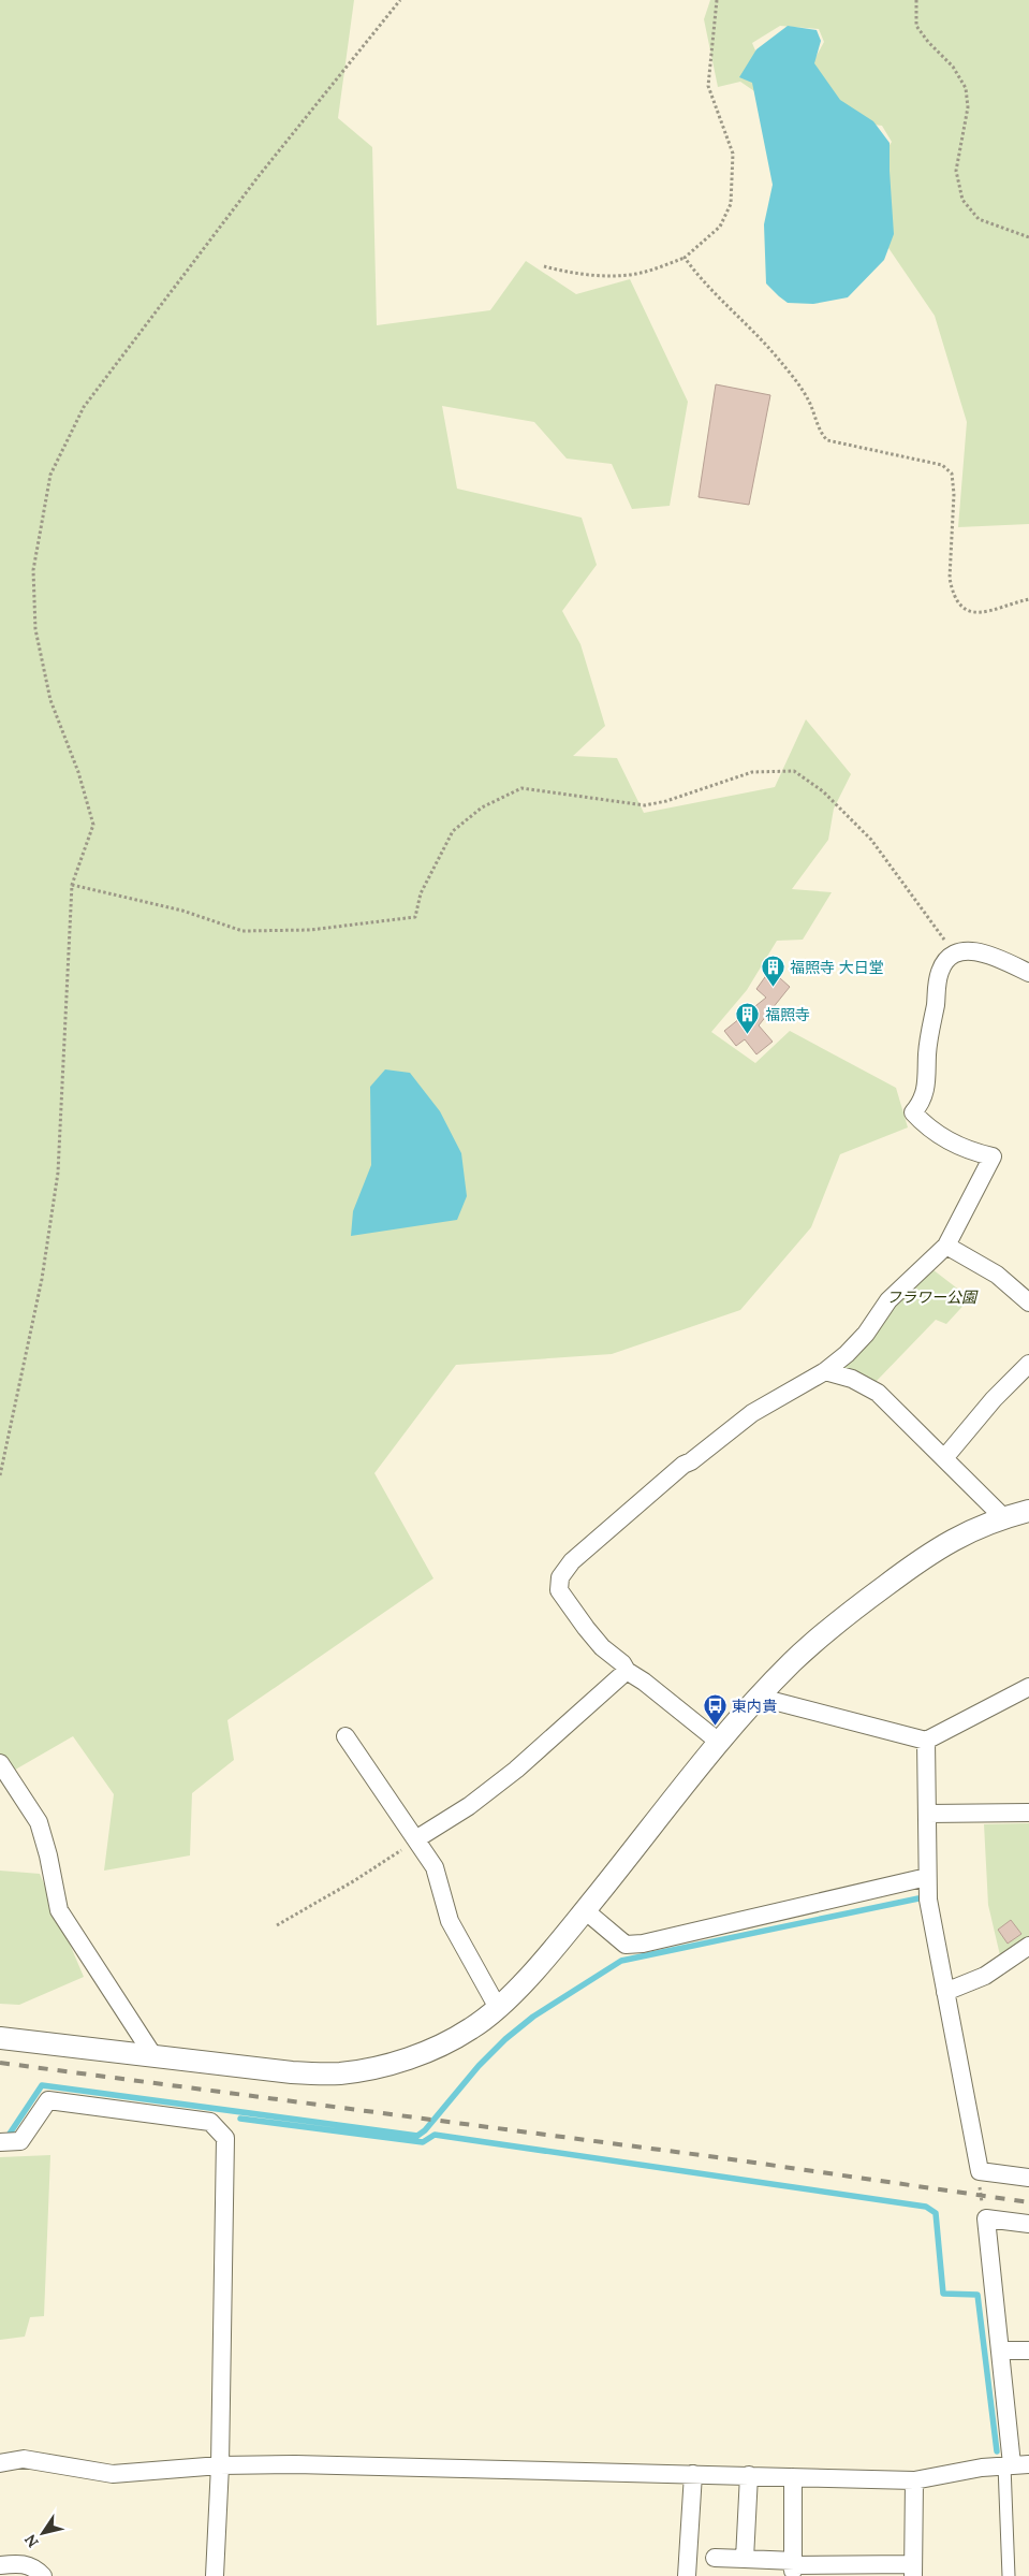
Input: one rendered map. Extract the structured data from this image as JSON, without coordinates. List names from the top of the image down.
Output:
{
  "parks": ["フラワー公園"],
  "places": {
    "building": ["福照寺 大日堂", "福照寺"],
    "bus stop": ["東内貴"]
  },
  "north": "bottom left"
}
